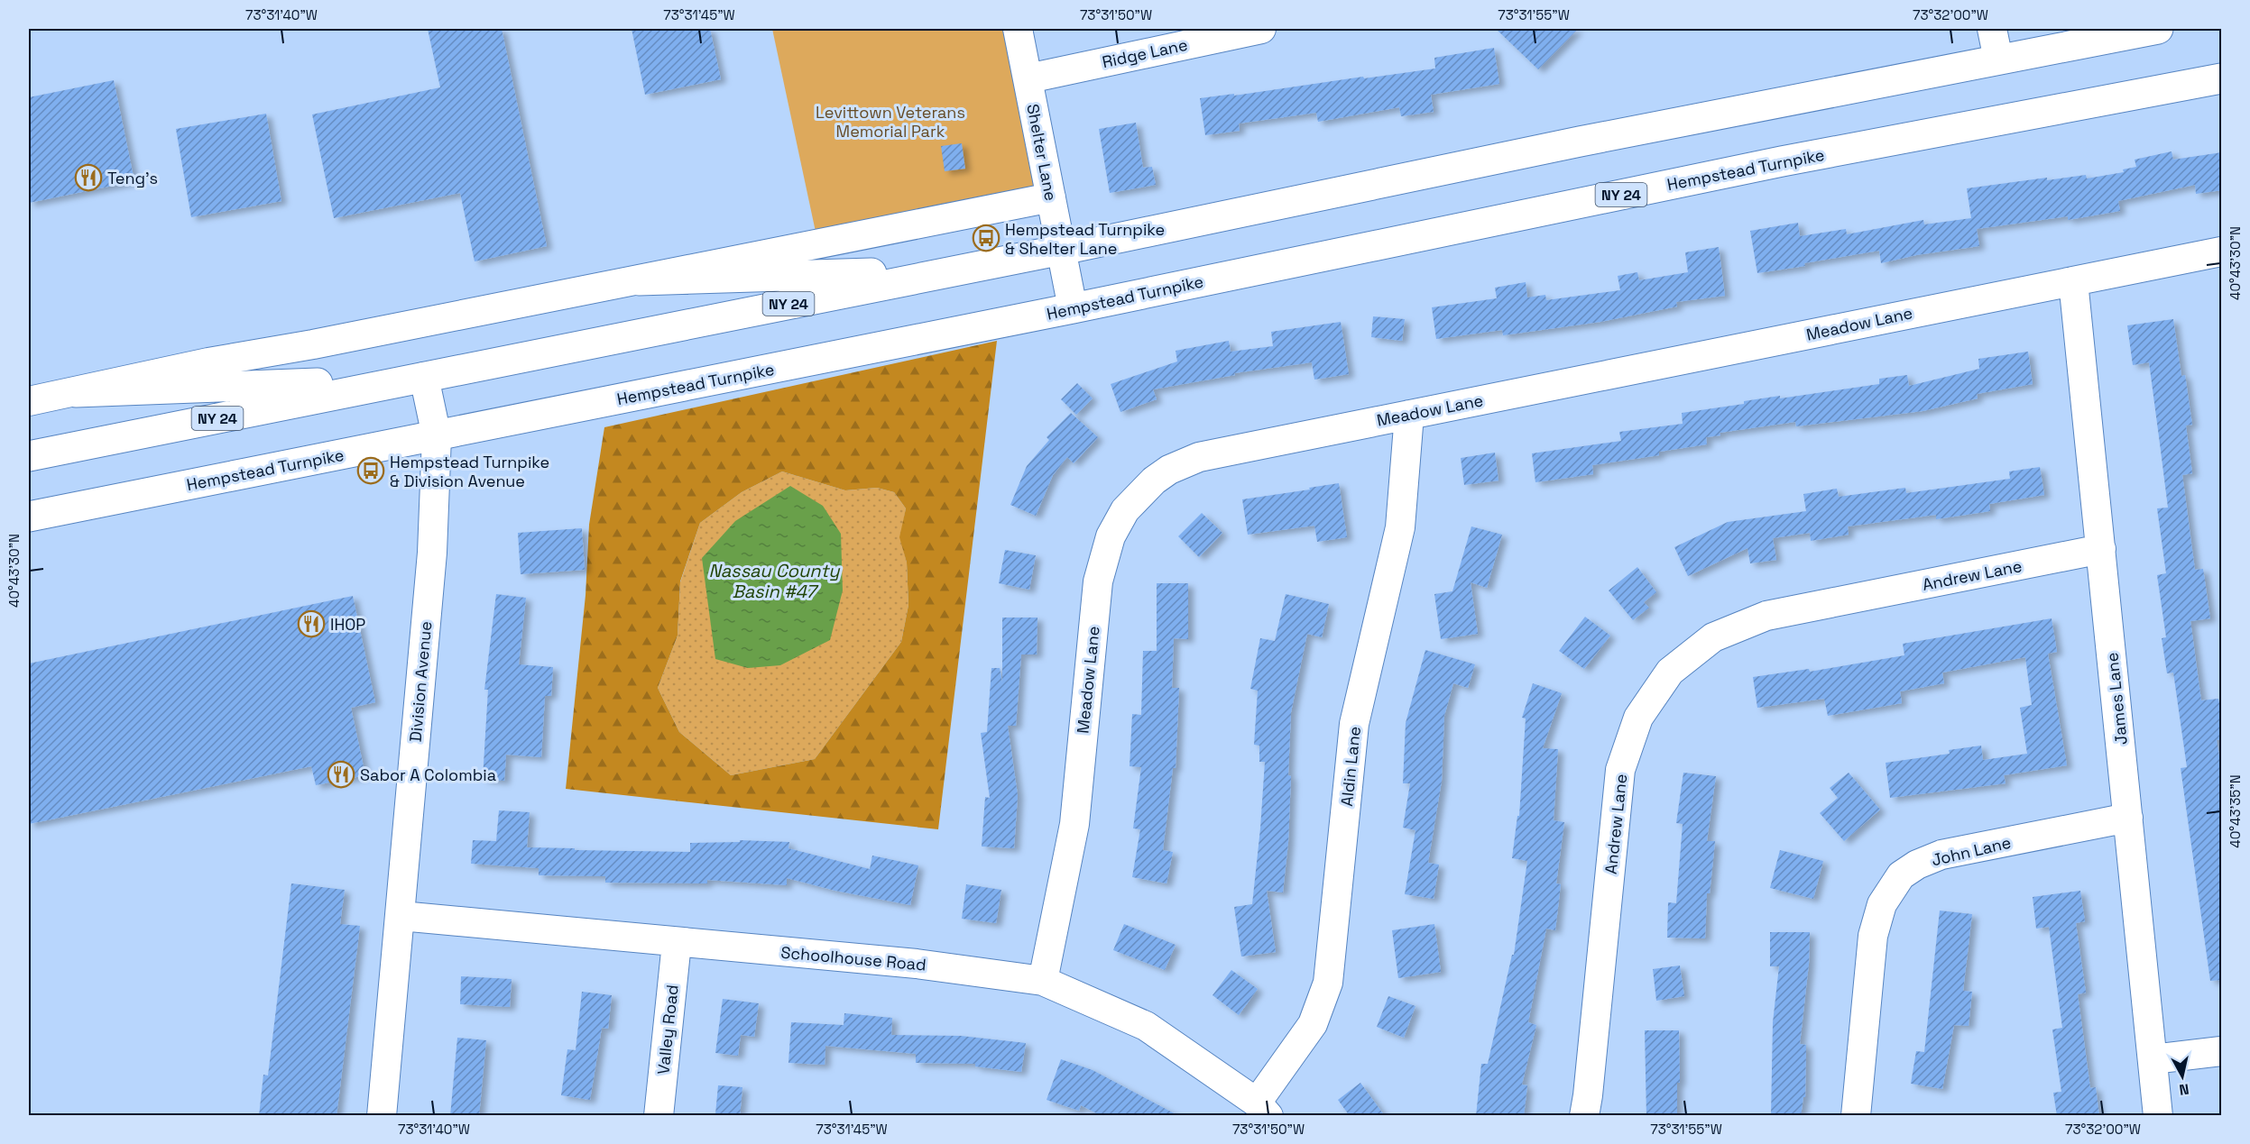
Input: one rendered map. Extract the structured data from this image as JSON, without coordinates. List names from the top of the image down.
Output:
{
  "streets": {
    "main road": ["Hempstead Turnpike", "NY 24"],
    "street": [
      "Ridge Lane",
      "Shelter Lane",
      "Meadow Lane",
      "Andrew Lane",
      "Division Avenue",
      "James Lane",
      "Aldin Lane",
      "John Lane",
      "Schoolhouse Road",
      "Valley Road"
    ]
  },
  "crossings": [
    ["Ridge Lane", "Shelter Lane"],
    ["Shelter Lane", "Hempstead Turnpike"],
    ["Shelter Lane", "NY 24"],
    ["Hempstead Turnpike", "Division Avenue"],
    ["NY 24", "Division Avenue"],
    ["Meadow Lane", "James Lane"],
    ["Meadow Lane", "Aldin Lane"],
    ["Meadow Lane", "Schoolhouse Road"],
    ["Andrew Lane", "James Lane"],
    ["Division Avenue", "Schoolhouse Road"],
    ["James Lane", "John Lane"],
    ["Aldin Lane", "Schoolhouse Road"],
    ["Schoolhouse Road", "Valley Road"]
  ],
  "water": ["Nassau County Basin #47"],
  "parks": ["Levittown Veterans Memorial Park"],
  "places": {
    "restaurant": ["Teng’s", "IHOP", "Sabor A Colombia"],
    "bus stop": ["Hempstead Turnpike & Shelter Lane", "Hempstead Turnpike & Division Avenue"]
  },
  "north": "bottom",
  "coordinates": [
    "73°31'40\"W",
    "73°31'45\"W",
    "73°31'50\"W",
    "73°31'55\"W",
    "73°32'00\"W",
    "40°43'30\"N",
    "40°43'35\"N"
  ]
}
